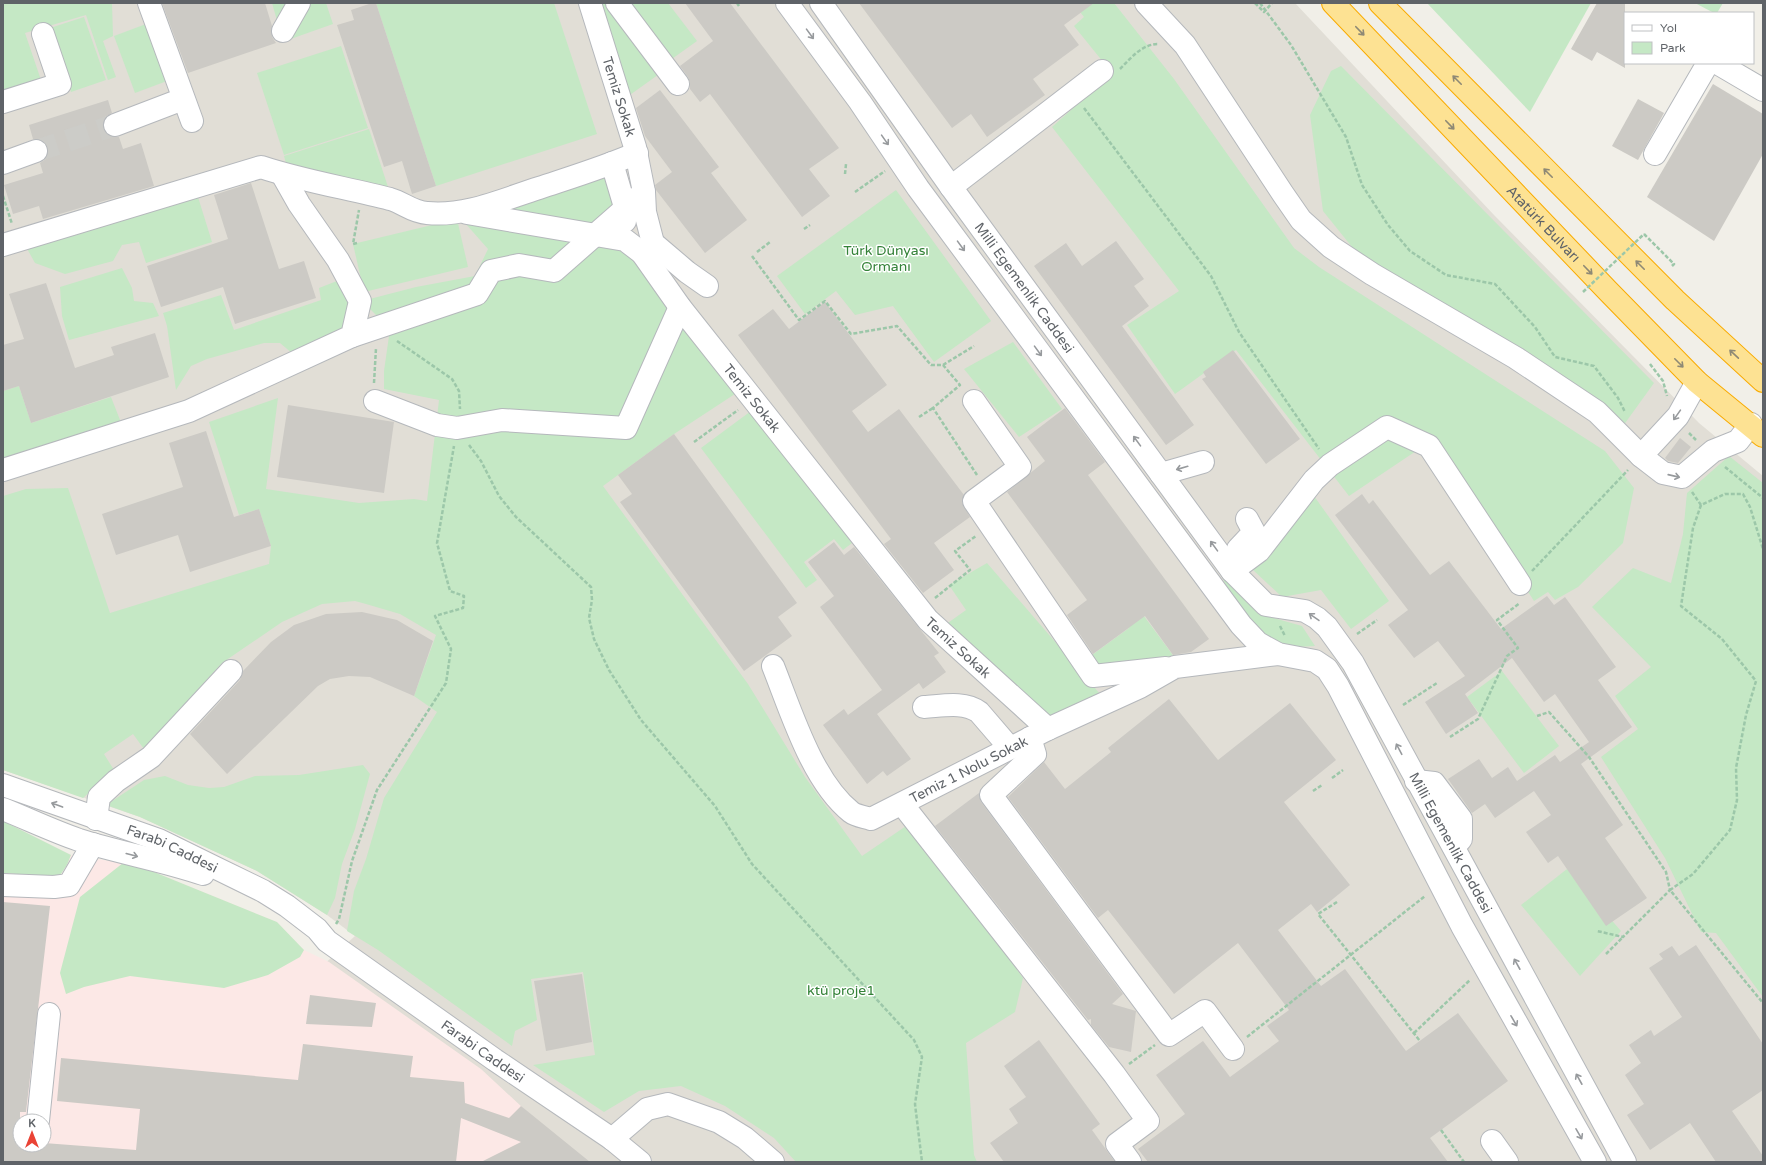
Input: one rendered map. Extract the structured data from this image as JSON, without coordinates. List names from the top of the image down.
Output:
{
  "streets": {
    "highway": ["Atatürk Bulvarı"],
    "street": [
      "Temiz Sokak",
      "Milli Egemenlik Caddesi",
      "Temiz 1 Nolu Sokak",
      "Farabi Caddesi"
    ]
  },
  "crossings": [
    ["Temiz Sokak", "Temiz 1 Nolu Sokak"],
    ["Milli Egemenlik Caddesi", "Temiz 1 Nolu Sokak"]
  ],
  "parks": ["Türk Dünyası Ormanı", "ktü proje1"],
  "legend": ["Yol", "Park"],
  "north": "top"
}
